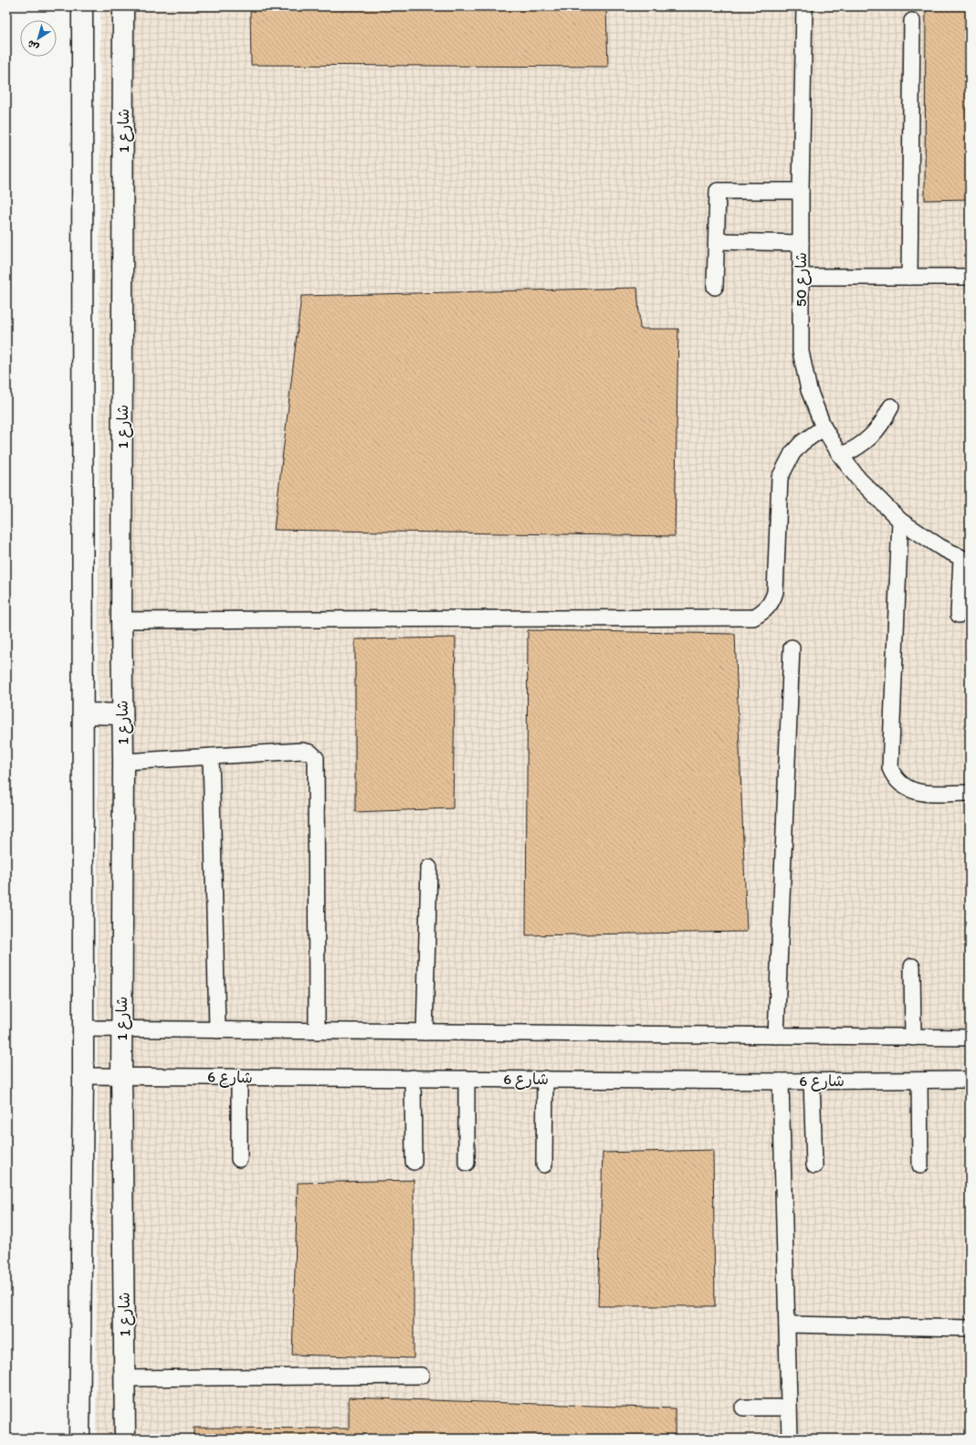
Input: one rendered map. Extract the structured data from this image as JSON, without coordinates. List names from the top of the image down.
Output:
{
  "streets": {
    "street": ["شارع 1"],
    "lane": ["شارع 50", "شارع 6"]
  },
  "crossings": [
    ["شارع 1", "شارع 6"]
  ],
  "north": "bottom left"
}
